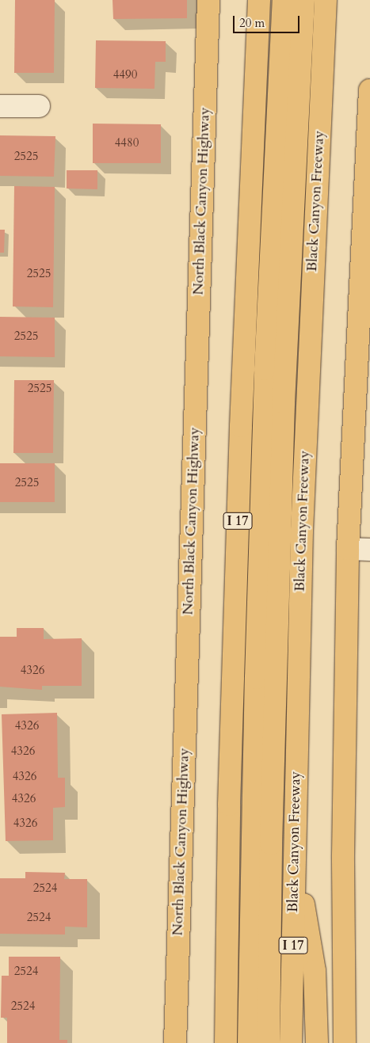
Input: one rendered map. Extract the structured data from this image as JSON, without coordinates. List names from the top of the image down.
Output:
{
  "streets": {
    "main road": ["North Black Canyon Highway", "Black Canyon Freeway", "I 17"]
  },
  "house_numbers": [
    "4490",
    "4480",
    "2525",
    "2525",
    "2525",
    "2525",
    "2525",
    "4326",
    "4326",
    "4326",
    "4326",
    "4326",
    "4326",
    "2524",
    "2524",
    "2524",
    "2524"
  ],
  "scale_bar": "20 m"
}
